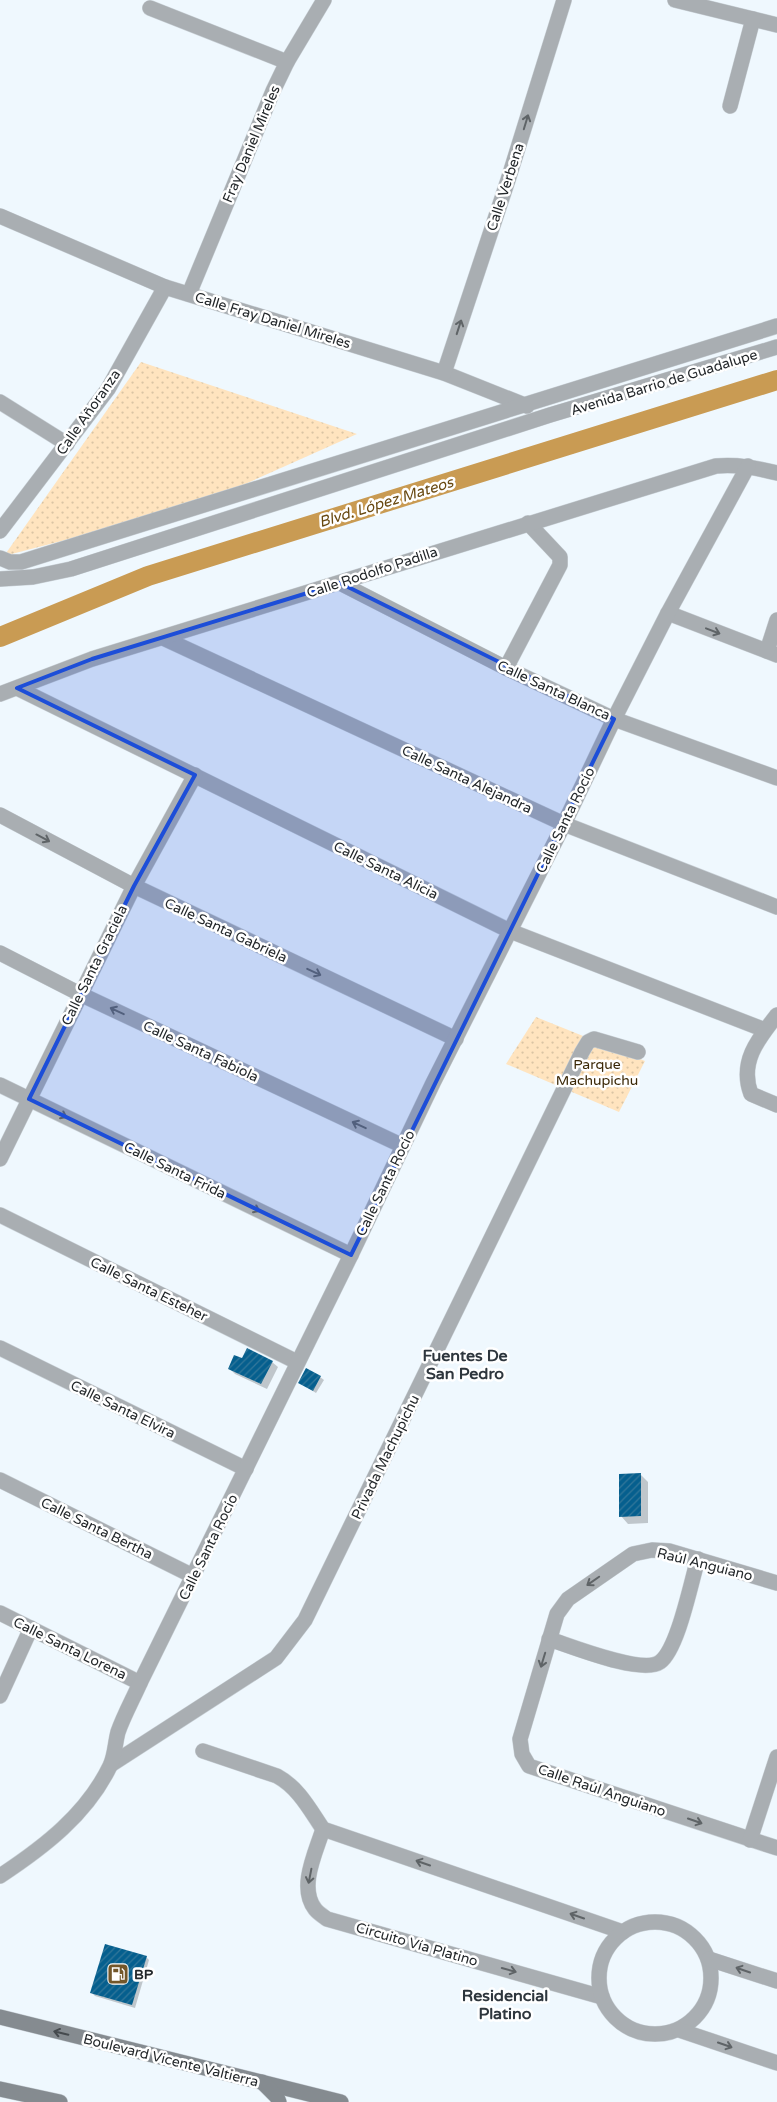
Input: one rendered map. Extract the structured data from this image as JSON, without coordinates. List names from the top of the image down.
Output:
{
  "streets": {
    "main road": ["Boulevard Vicente Valtierra"],
    "street": [
      "Fray Daniel Mireles",
      "Calle Verbena",
      "Calle Fray Daniel Mireles",
      "Avenida Barrio de Guadalupe",
      "Calle Añoranza",
      "Calle Rodolfo Padilla",
      "Calle Santa Blanca",
      "Calle Santa Alejandra",
      "Calle Santa Rocío",
      "Calle Santa Alicia",
      "Calle Santa Gabriela",
      "Calle Santa Graciela",
      "Calle Santa Fabiola",
      "Calle Santa Frida",
      "Calle Santa Esteher",
      "Calle Santa Elvira",
      "Privada Machupichu",
      "Calle Santa Bertha",
      "Raúl Anguiano",
      "Calle Santa Lorena",
      "Calle Raúl Anguiano",
      "Circuito Vía Platino"
    ]
  },
  "crossings": [
    ["Fray Daniel Mireles", "Calle Fray Daniel Mireles"],
    ["Calle Verbena", "Calle Fray Daniel Mireles"],
    ["Calle Fray Daniel Mireles", "Avenida Barrio de Guadalupe"],
    ["Calle Fray Daniel Mireles", "Calle Añoranza"],
    ["Calle Rodolfo Padilla", "Calle Santa Blanca"],
    ["Calle Rodolfo Padilla", "Calle Santa Alejandra"],
    ["Calle Rodolfo Padilla", "Calle Santa Rocío"],
    ["Calle Rodolfo Padilla", "Calle Santa Alicia"],
    ["Calle Santa Blanca", "Calle Santa Rocío"],
    ["Calle Santa Alejandra", "Calle Santa Rocío"],
    ["Calle Santa Rocío", "Calle Santa Alicia"],
    ["Calle Santa Rocío", "Calle Santa Gabriela"],
    ["Calle Santa Rocío", "Calle Santa Fabiola"],
    ["Calle Santa Rocío", "Calle Santa Frida"],
    ["Calle Santa Rocío", "Calle Santa Esteher"],
    ["Calle Santa Rocío", "Calle Santa Elvira"],
    ["Calle Santa Rocío", "Privada Machupichu"],
    ["Calle Santa Rocío", "Calle Santa Bertha"],
    ["Calle Santa Rocío", "Calle Santa Lorena"],
    ["Calle Santa Alicia", "Calle Santa Graciela"],
    ["Calle Santa Gabriela", "Calle Santa Graciela"],
    ["Calle Santa Graciela", "Calle Santa Fabiola"],
    ["Calle Santa Graciela", "Calle Santa Frida"],
    ["Raúl Anguiano", "Calle Raúl Anguiano"]
  ],
  "one_way": [
    "Calle Verbena",
    "Calle Santa Gabriela",
    "Calle Santa Fabiola",
    "Calle Santa Frida",
    "Boulevard Vicente Valtierra"
  ],
  "districts": ["Fuentes De San Pedro", "Residencial Platino"],
  "water": ["Blvd. López Mateos"],
  "parks": ["Parque Machupichu"],
  "places": {
    "fuel station": ["BP"]
  }
}
